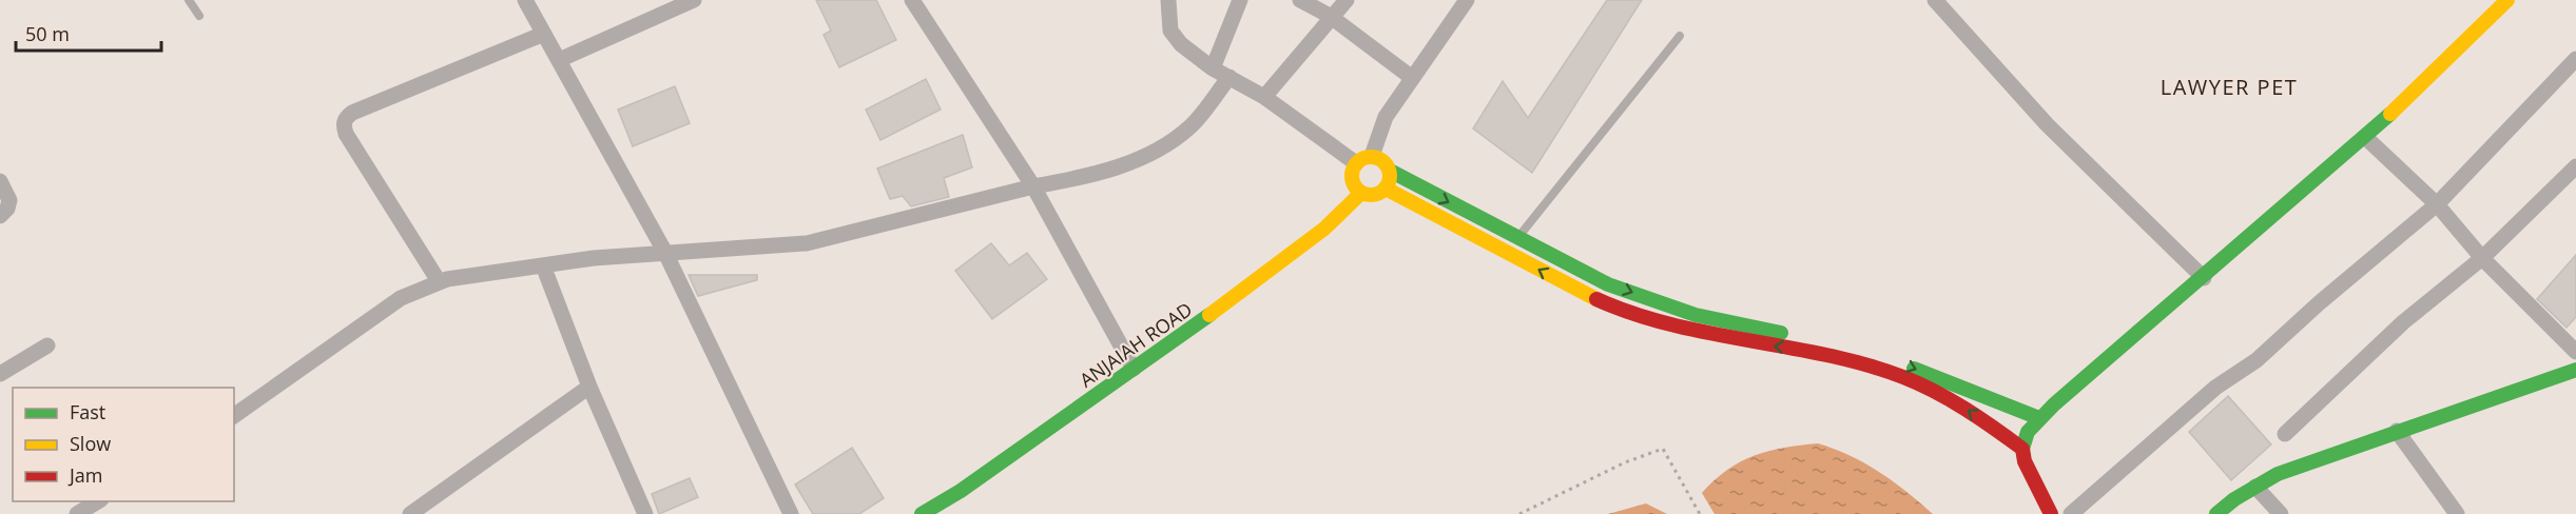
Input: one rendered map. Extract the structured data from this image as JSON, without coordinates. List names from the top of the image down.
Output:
{
  "streets": {
    "street": ["ANJAIAH ROAD"]
  },
  "districts": ["LAWYER PET"],
  "legend": ["Fast", "Slow", "Jam"],
  "scale_bar": "50 m"
}
